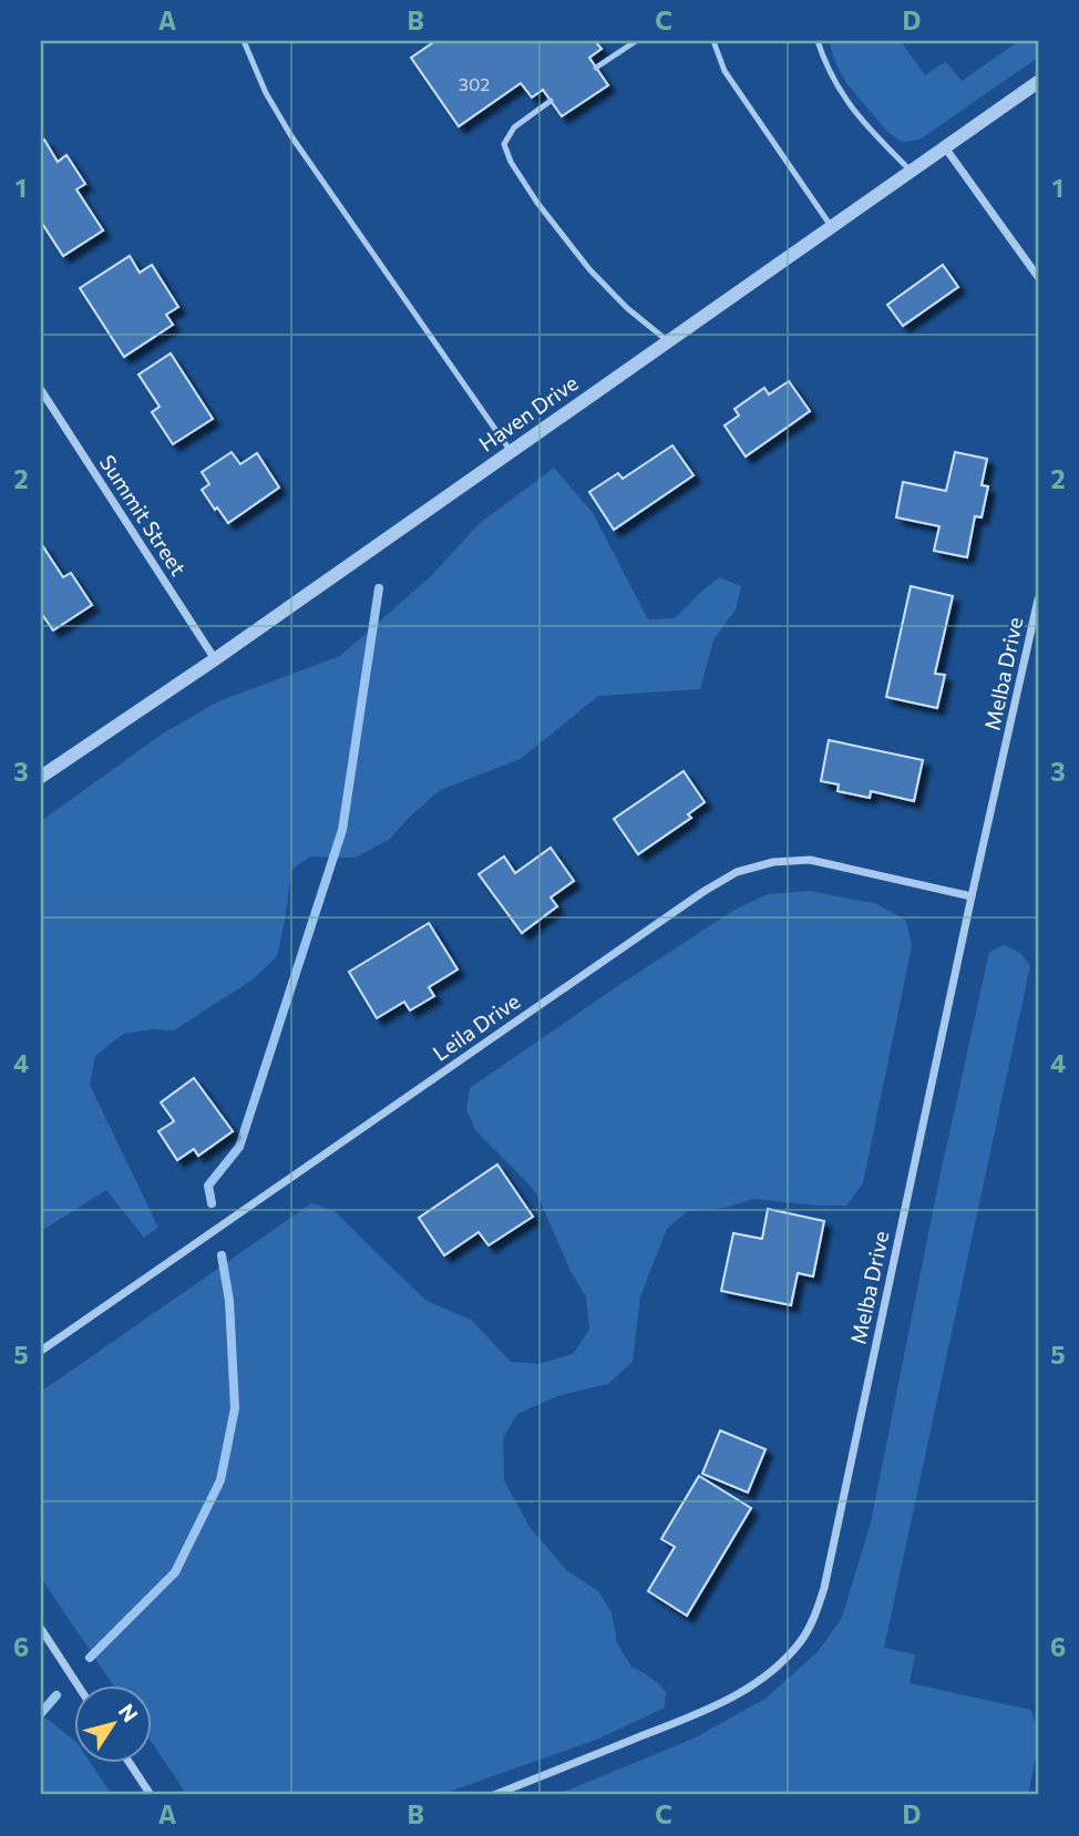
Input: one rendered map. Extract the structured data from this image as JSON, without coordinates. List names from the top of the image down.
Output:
{
  "streets": {
    "street": [
      "Haven Drive",
      "Summit Street",
      "Melba Drive",
      "Leila Drive"
    ]
  },
  "crossings": [
    ["Haven Drive", "Summit Street"],
    ["Melba Drive", "Leila Drive"]
  ],
  "house_numbers": ["302"],
  "north": "top right",
  "grid": {
    "columns": [
      "A",
      "B",
      "C",
      "D"
    ],
    "rows": [
      "1",
      "2",
      "3",
      "4",
      "5",
      "6"
    ]
  }
}
